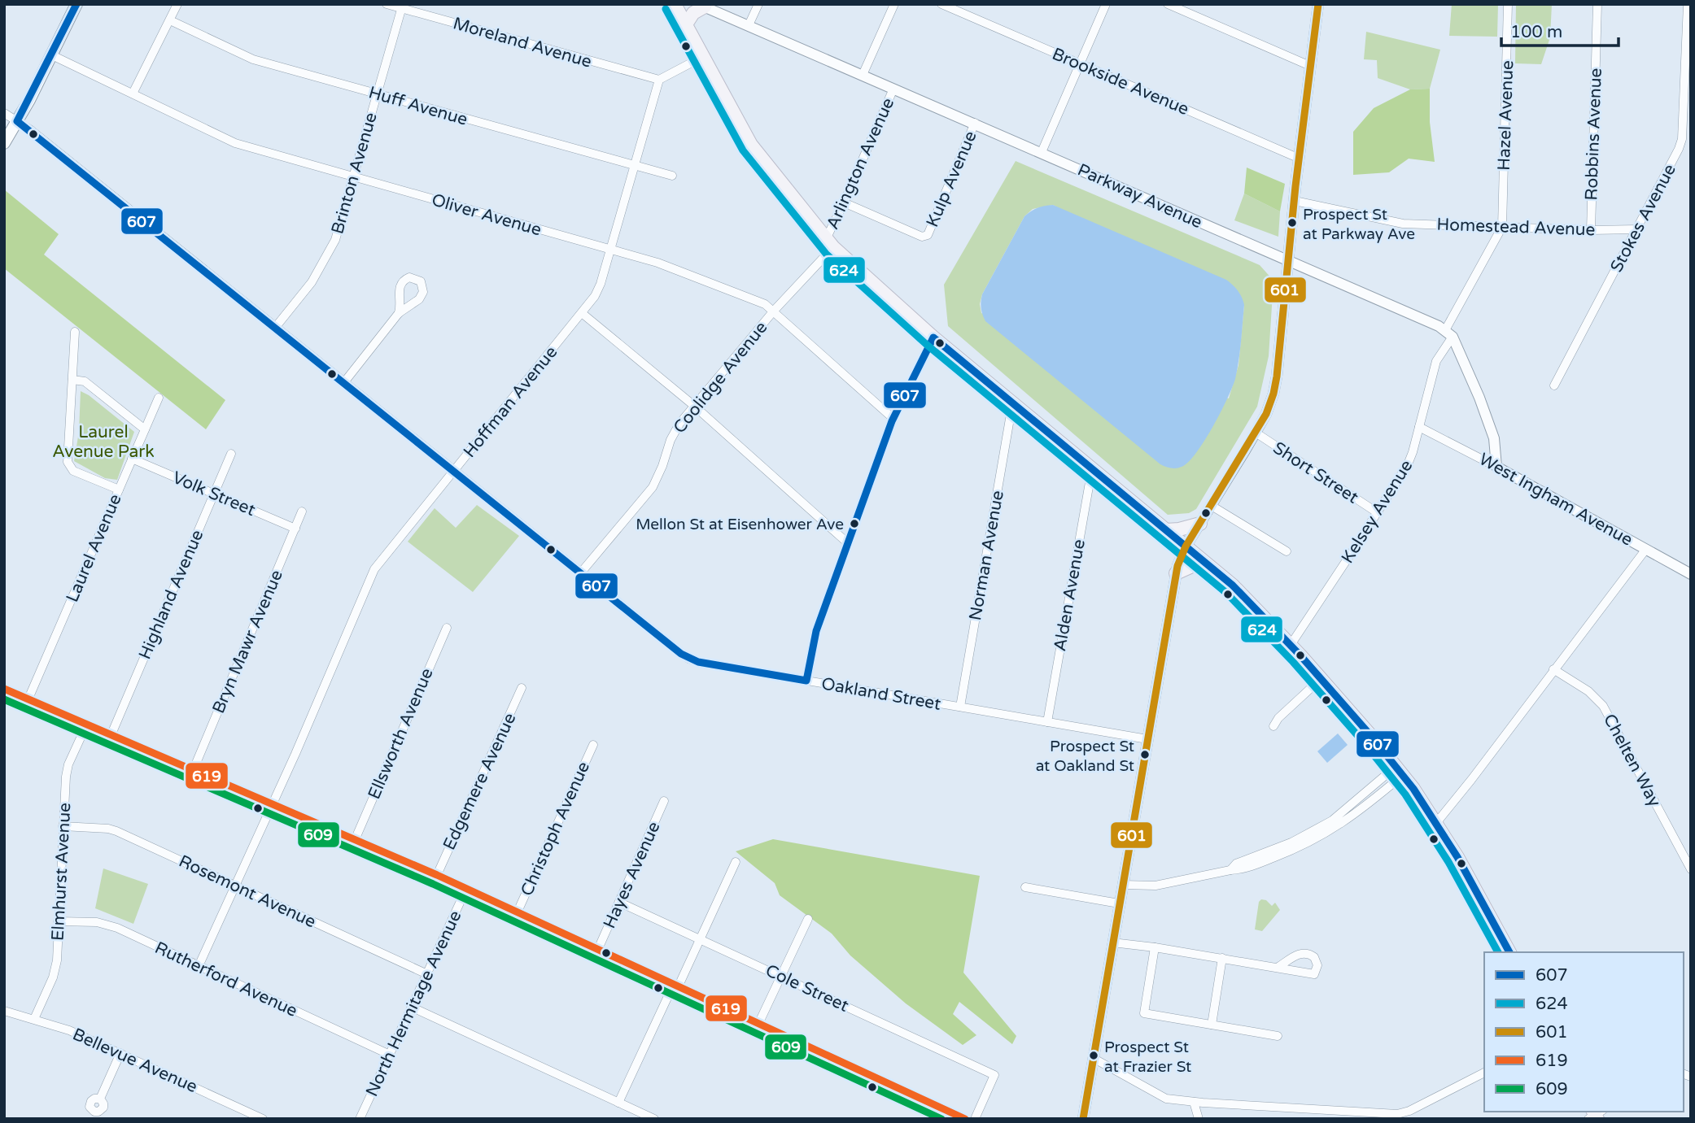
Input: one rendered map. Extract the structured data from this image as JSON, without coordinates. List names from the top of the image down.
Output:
{
  "streets": {
    "street": [
      "Moreland Avenue",
      "Brookside Avenue",
      "Huff Avenue",
      "Hazel Avenue",
      "Robbins Avenue",
      "Arlington Avenue",
      "Brinton Avenue",
      "Kulp Avenue",
      "Parkway Avenue",
      "Oliver Avenue",
      "Stokes Avenue",
      "Homestead Avenue",
      "Coolidge Avenue",
      "Hoffman Avenue",
      "Short Street",
      "Volk Street",
      "West Ingham Avenue",
      "Kelsey Avenue",
      "Laurel Avenue",
      "Norman Avenue",
      "Highland Avenue",
      "Alden Avenue",
      "Bryn Mawr Avenue",
      "Oakland Street",
      "Ellsworth Avenue",
      "Chelten Way",
      "Edgemere Avenue",
      "Christoph Avenue",
      "Elmhurst Avenue",
      "Hayes Avenue",
      "Rosemont Avenue",
      "Rutherford Avenue",
      "Cole Street",
      "North Hermitage Avenue",
      "Bellevue Avenue"
    ]
  },
  "crossings": [
    ["Moreland Avenue", "Brinton Avenue"],
    ["Moreland Avenue", "Hoffman Avenue"],
    ["Huff Avenue", "Brinton Avenue"],
    ["Huff Avenue", "Hoffman Avenue"],
    ["Hazel Avenue", "Homestead Avenue"],
    ["Hazel Avenue", "Kelsey Avenue"],
    ["Robbins Avenue", "Homestead Avenue"],
    ["Arlington Avenue", "Kulp Avenue"],
    ["Arlington Avenue", "Parkway Avenue"],
    ["Arlington Avenue", "Coolidge Avenue"],
    ["Brinton Avenue", "Oliver Avenue"],
    ["Brinton Avenue", "Oakland Street"],
    ["Kulp Avenue", "Parkway Avenue"],
    ["Parkway Avenue", "Kelsey Avenue"],
    ["Oliver Avenue", "Coolidge Avenue"],
    ["Oliver Avenue", "Hoffman Avenue"],
    ["Stokes Avenue", "Homestead Avenue"],
    ["Homestead Avenue", "Kelsey Avenue"],
    ["Coolidge Avenue", "Oakland Street"],
    ["Hoffman Avenue", "Oakland Street"],
    ["Hoffman Avenue", "Rosemont Avenue"],
    ["Hoffman Avenue", "Rutherford Avenue"],
    ["Short Street", "Kelsey Avenue"],
    ["Volk Street", "Laurel Avenue"],
    ["Volk Street", "Highland Avenue"],
    ["Volk Street", "Bryn Mawr Avenue"],
    ["West Ingham Avenue", "Kelsey Avenue"],
    ["Norman Avenue", "Oakland Street"],
    ["Alden Avenue", "Oakland Street"],
    ["Elmhurst Avenue", "Rosemont Avenue"],
    ["Elmhurst Avenue", "Rutherford Avenue"],
    ["Elmhurst Avenue", "Bellevue Avenue"],
    ["Hayes Avenue", "Cole Street"],
    ["Rosemont Avenue", "North Hermitage Avenue"],
    ["Rutherford Avenue", "North Hermitage Avenue"]
  ],
  "parks": ["Laurel Avenue Park"],
  "places": [
    "Prospect St at Parkway Ave",
    "Mellon St at Eisenhower Ave",
    "Prospect St at Oakland St",
    "Prospect St at Frazier St"
  ],
  "lines": [
    "transit line 607",
    "transit line 601",
    "transit line 624",
    "transit line 619",
    "transit line 609"
  ],
  "legend": [
    "607",
    "624",
    "601",
    "619",
    "609"
  ],
  "scale_bar": "100 m"
}
